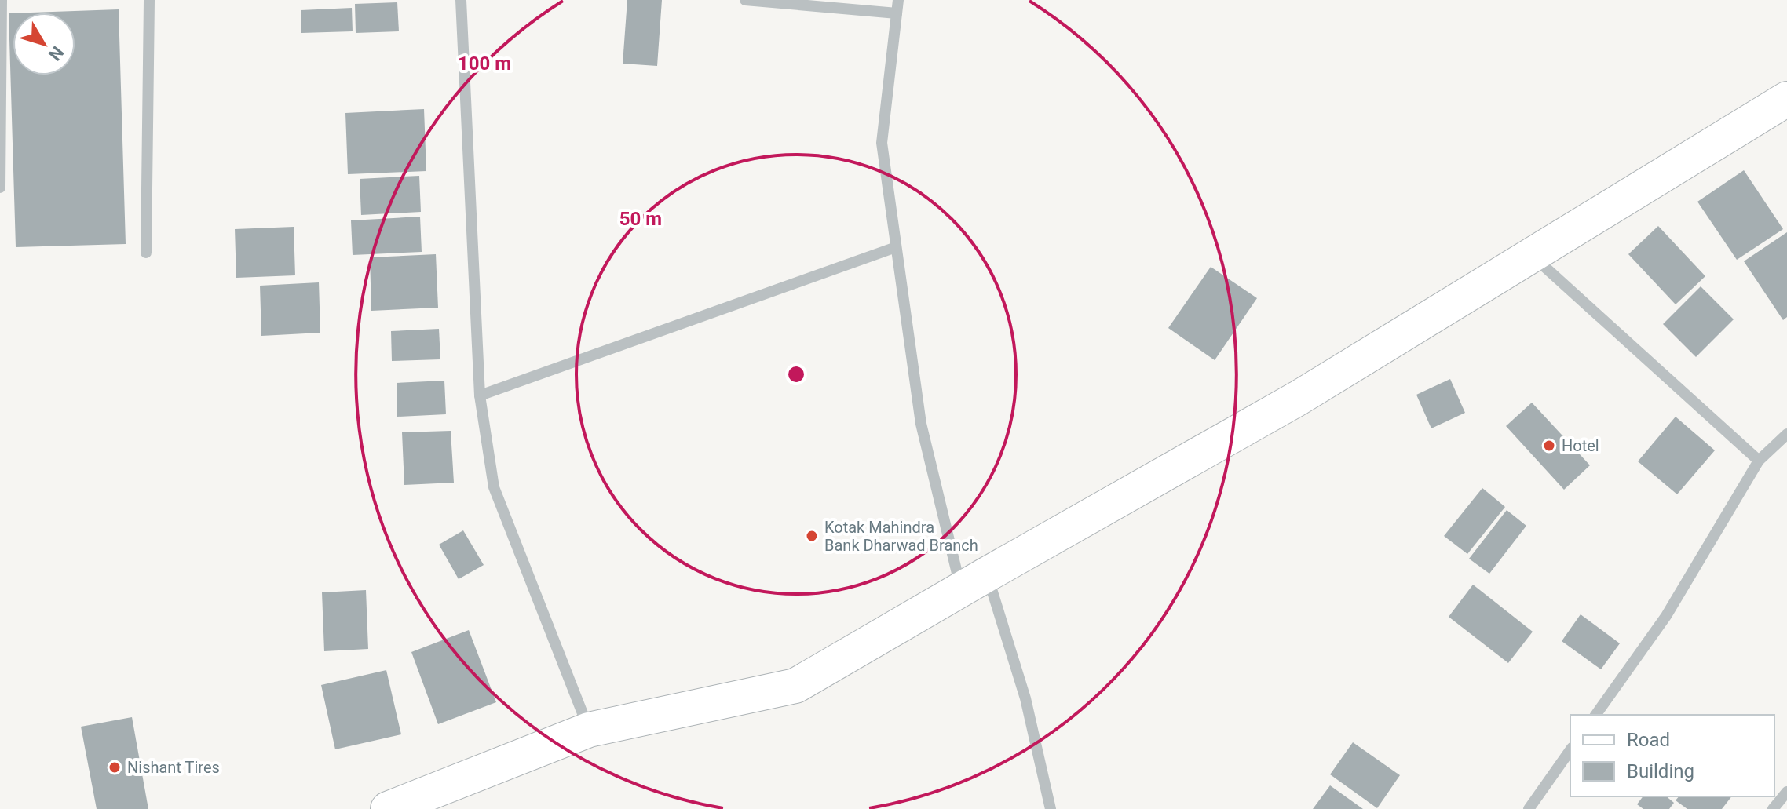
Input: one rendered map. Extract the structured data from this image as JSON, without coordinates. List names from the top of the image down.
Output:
{
  "places": ["Hotel", "Kotak Mahindra Bank Dharwad Branch", "Nishant Tires"],
  "legend": ["Road", "Building"],
  "north": "bottom right",
  "rings": ["100 m", "50 m"]
}
